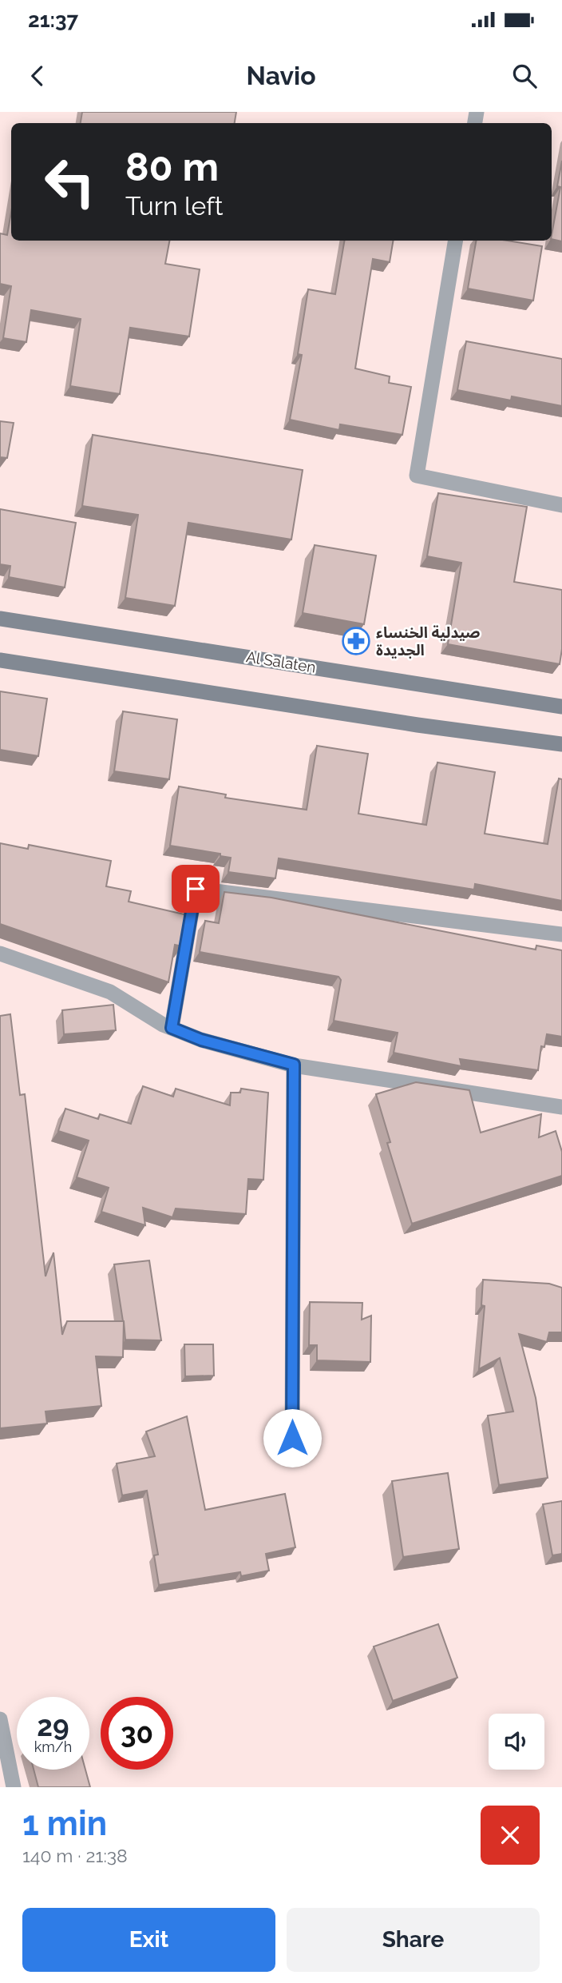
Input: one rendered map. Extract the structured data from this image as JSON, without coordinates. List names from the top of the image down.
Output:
{
  "streets": {
    "main road": ["Al Salaten"]
  },
  "places": {
    "pharmacy": ["صيدلية الخنساء الجديدة"]
  },
  "page": {
    "status": "21:37",
    "header": "Navio",
    "turn": ["80 m", "Turn left"],
    "speed": "29 km/h",
    "limit": "30",
    "heading": ["1 min", "140 m · 21:38"],
    "buttons": ["Exit", "Share"]
  }
}
